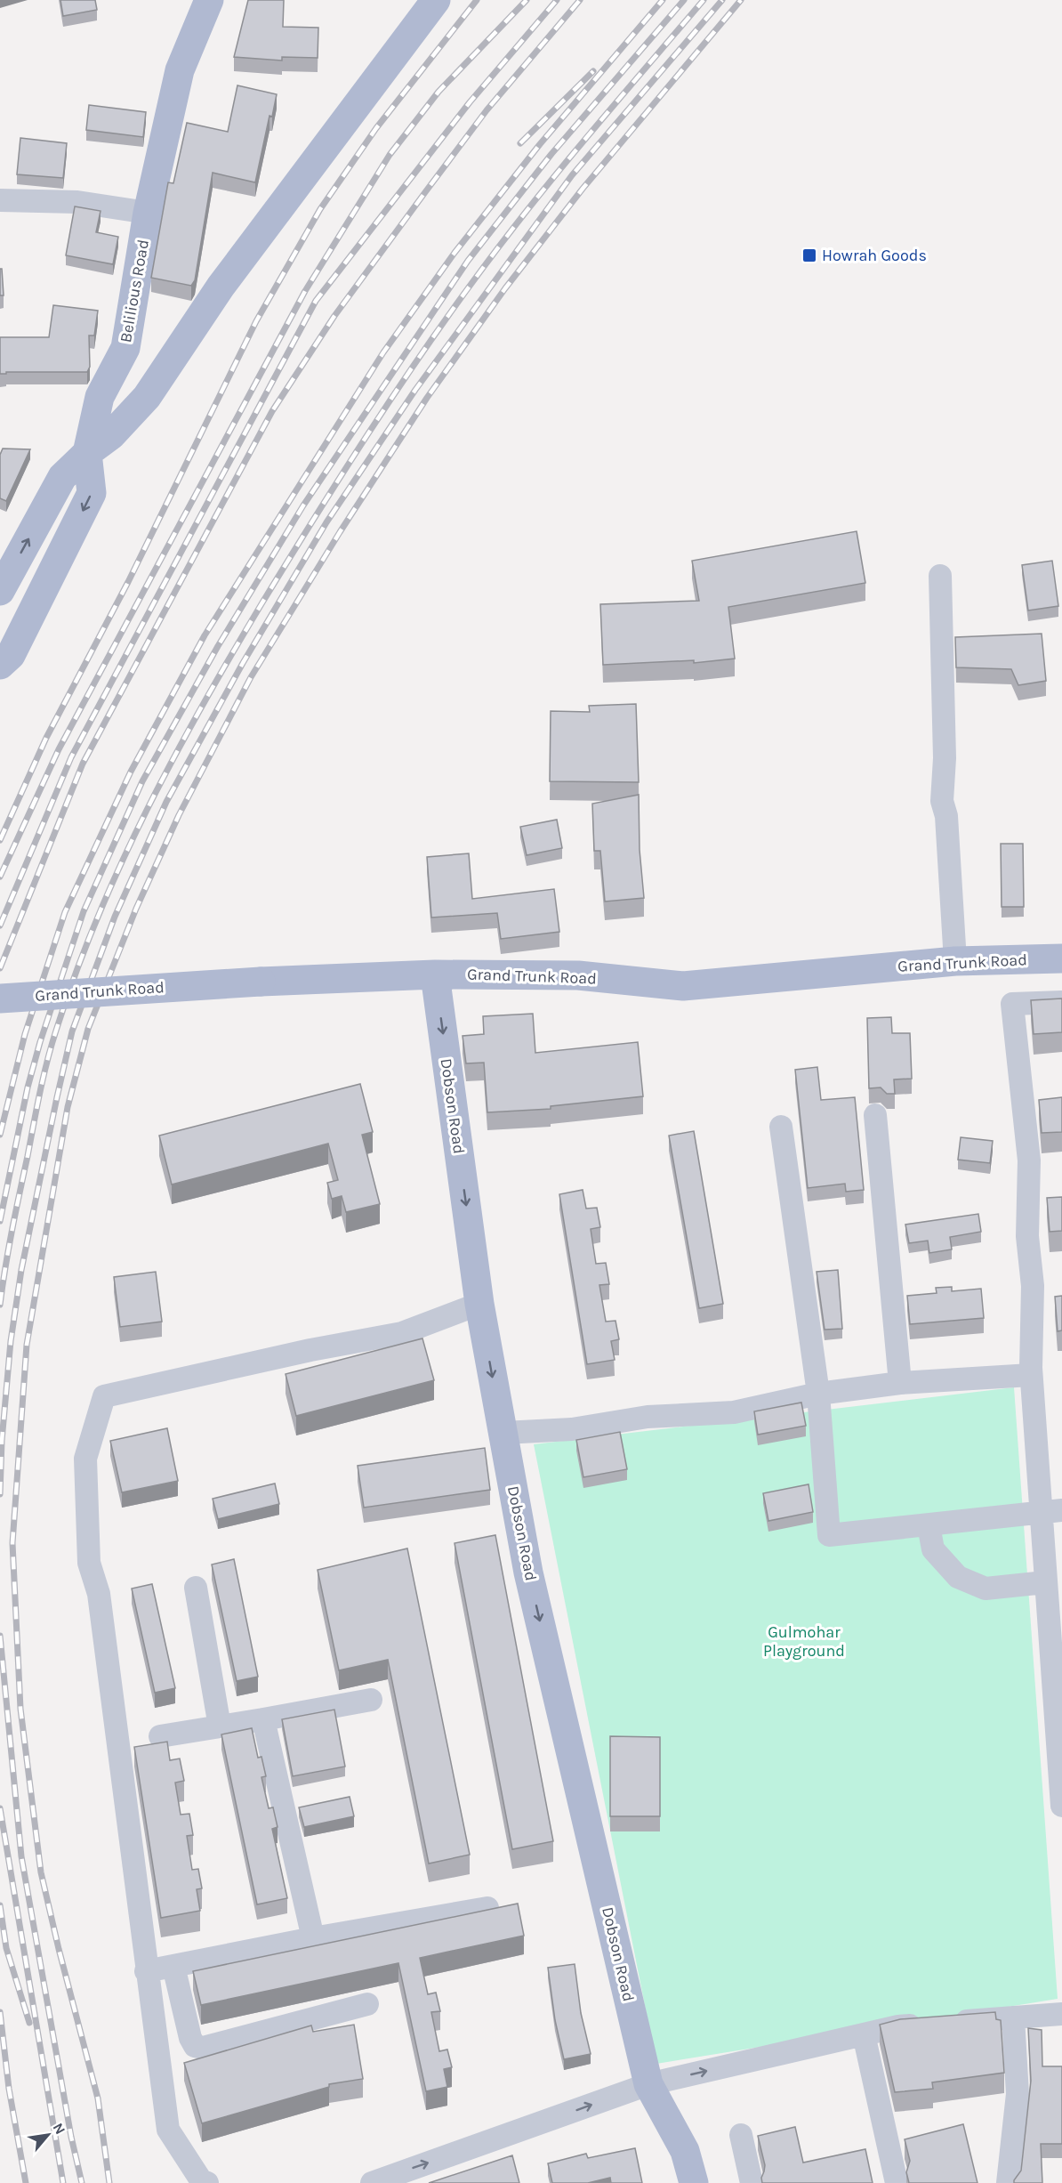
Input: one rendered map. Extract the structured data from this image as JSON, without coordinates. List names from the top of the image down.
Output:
{
  "streets": {
    "main road": ["Belilious Road", "Grand Trunk Road", "Dobson Road"]
  },
  "crossings": [
    ["Grand Trunk Road", "Dobson Road"]
  ],
  "one_way": ["Dobson Road"],
  "parks": ["Gulmohar Playground"],
  "places": {
    "transit": ["Howrah Goods"]
  },
  "north": "top right"
}
